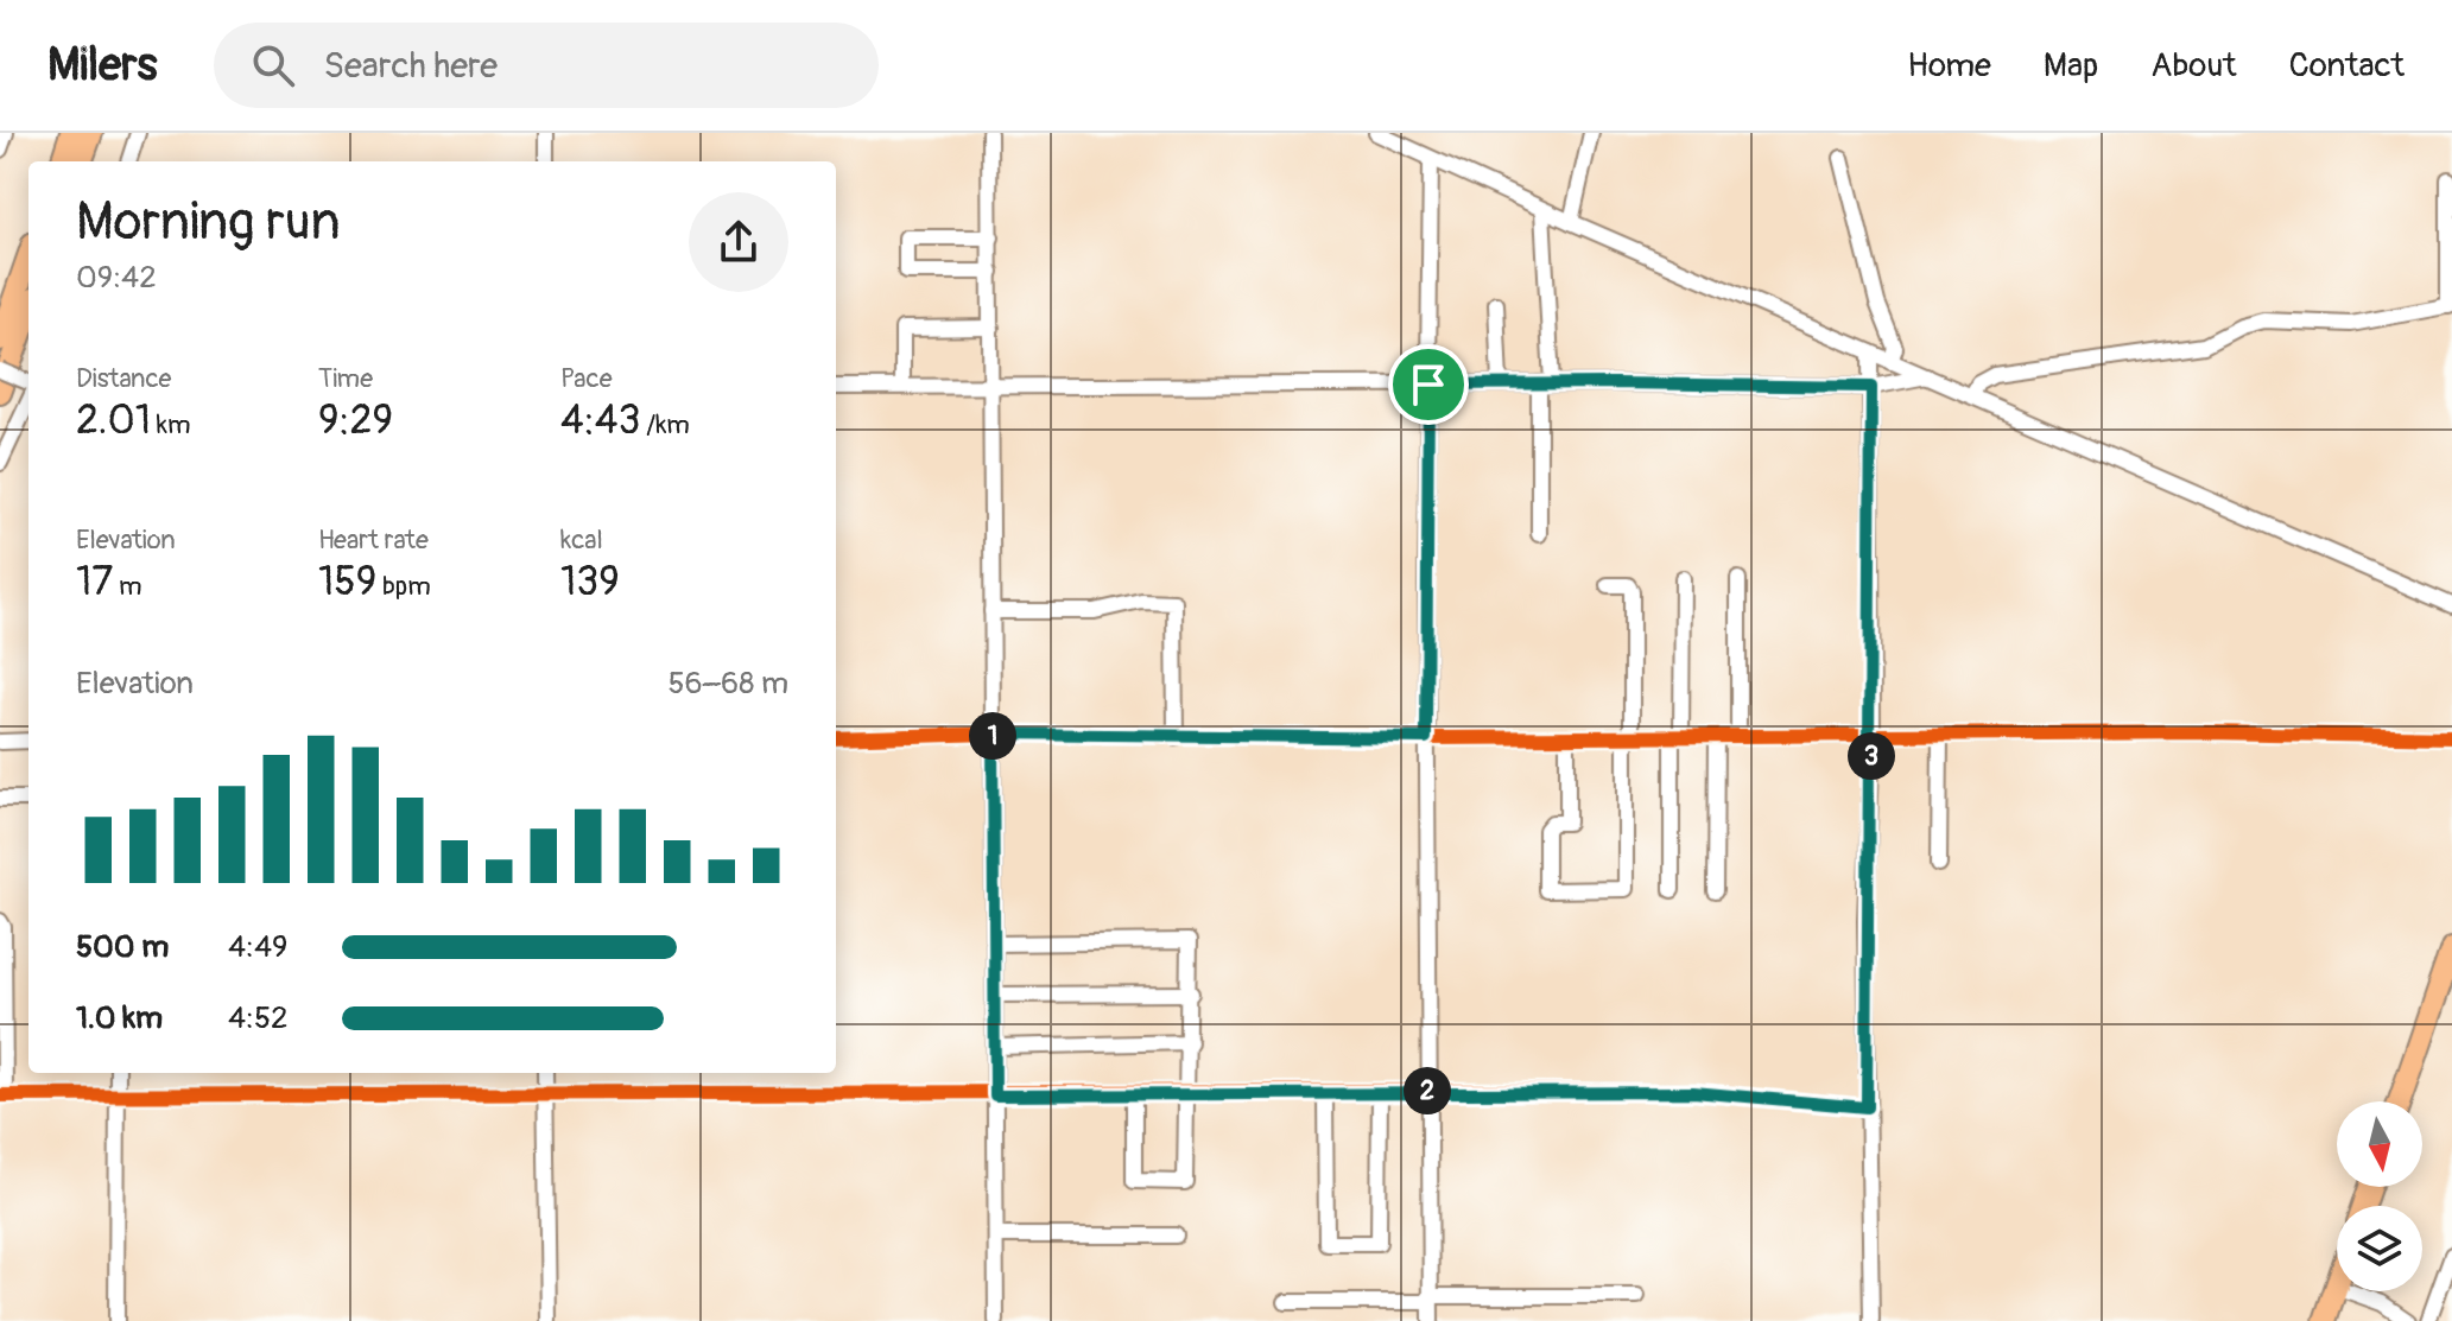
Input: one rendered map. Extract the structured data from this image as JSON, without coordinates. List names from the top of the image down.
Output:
{
  "north": "bottom",
  "page": {
    "header": "Milers",
    "search": "Search here",
    "nav": [
      "Home",
      "Map",
      "About",
      "Contact"
    ],
    "heading": ["Morning run", "09:42"],
    "stats": [
      ["Distance", "2.01 km"],
      ["Time", "9:29"],
      ["Pace", "4:43 /km"],
      ["Elevation", "17 m"],
      ["Heart rate", "159 bpm"],
      ["kcal", "139"]
    ],
    "chart": ["Elevation", "56–68 m"],
    "pins": ["1", "3", "2"],
    "list": [
      {
        "name": "500 m",
        "note": "4:49"
      },
      {
        "name": "1.0 km",
        "note": "4:52"
      }
    ]
  }
}
